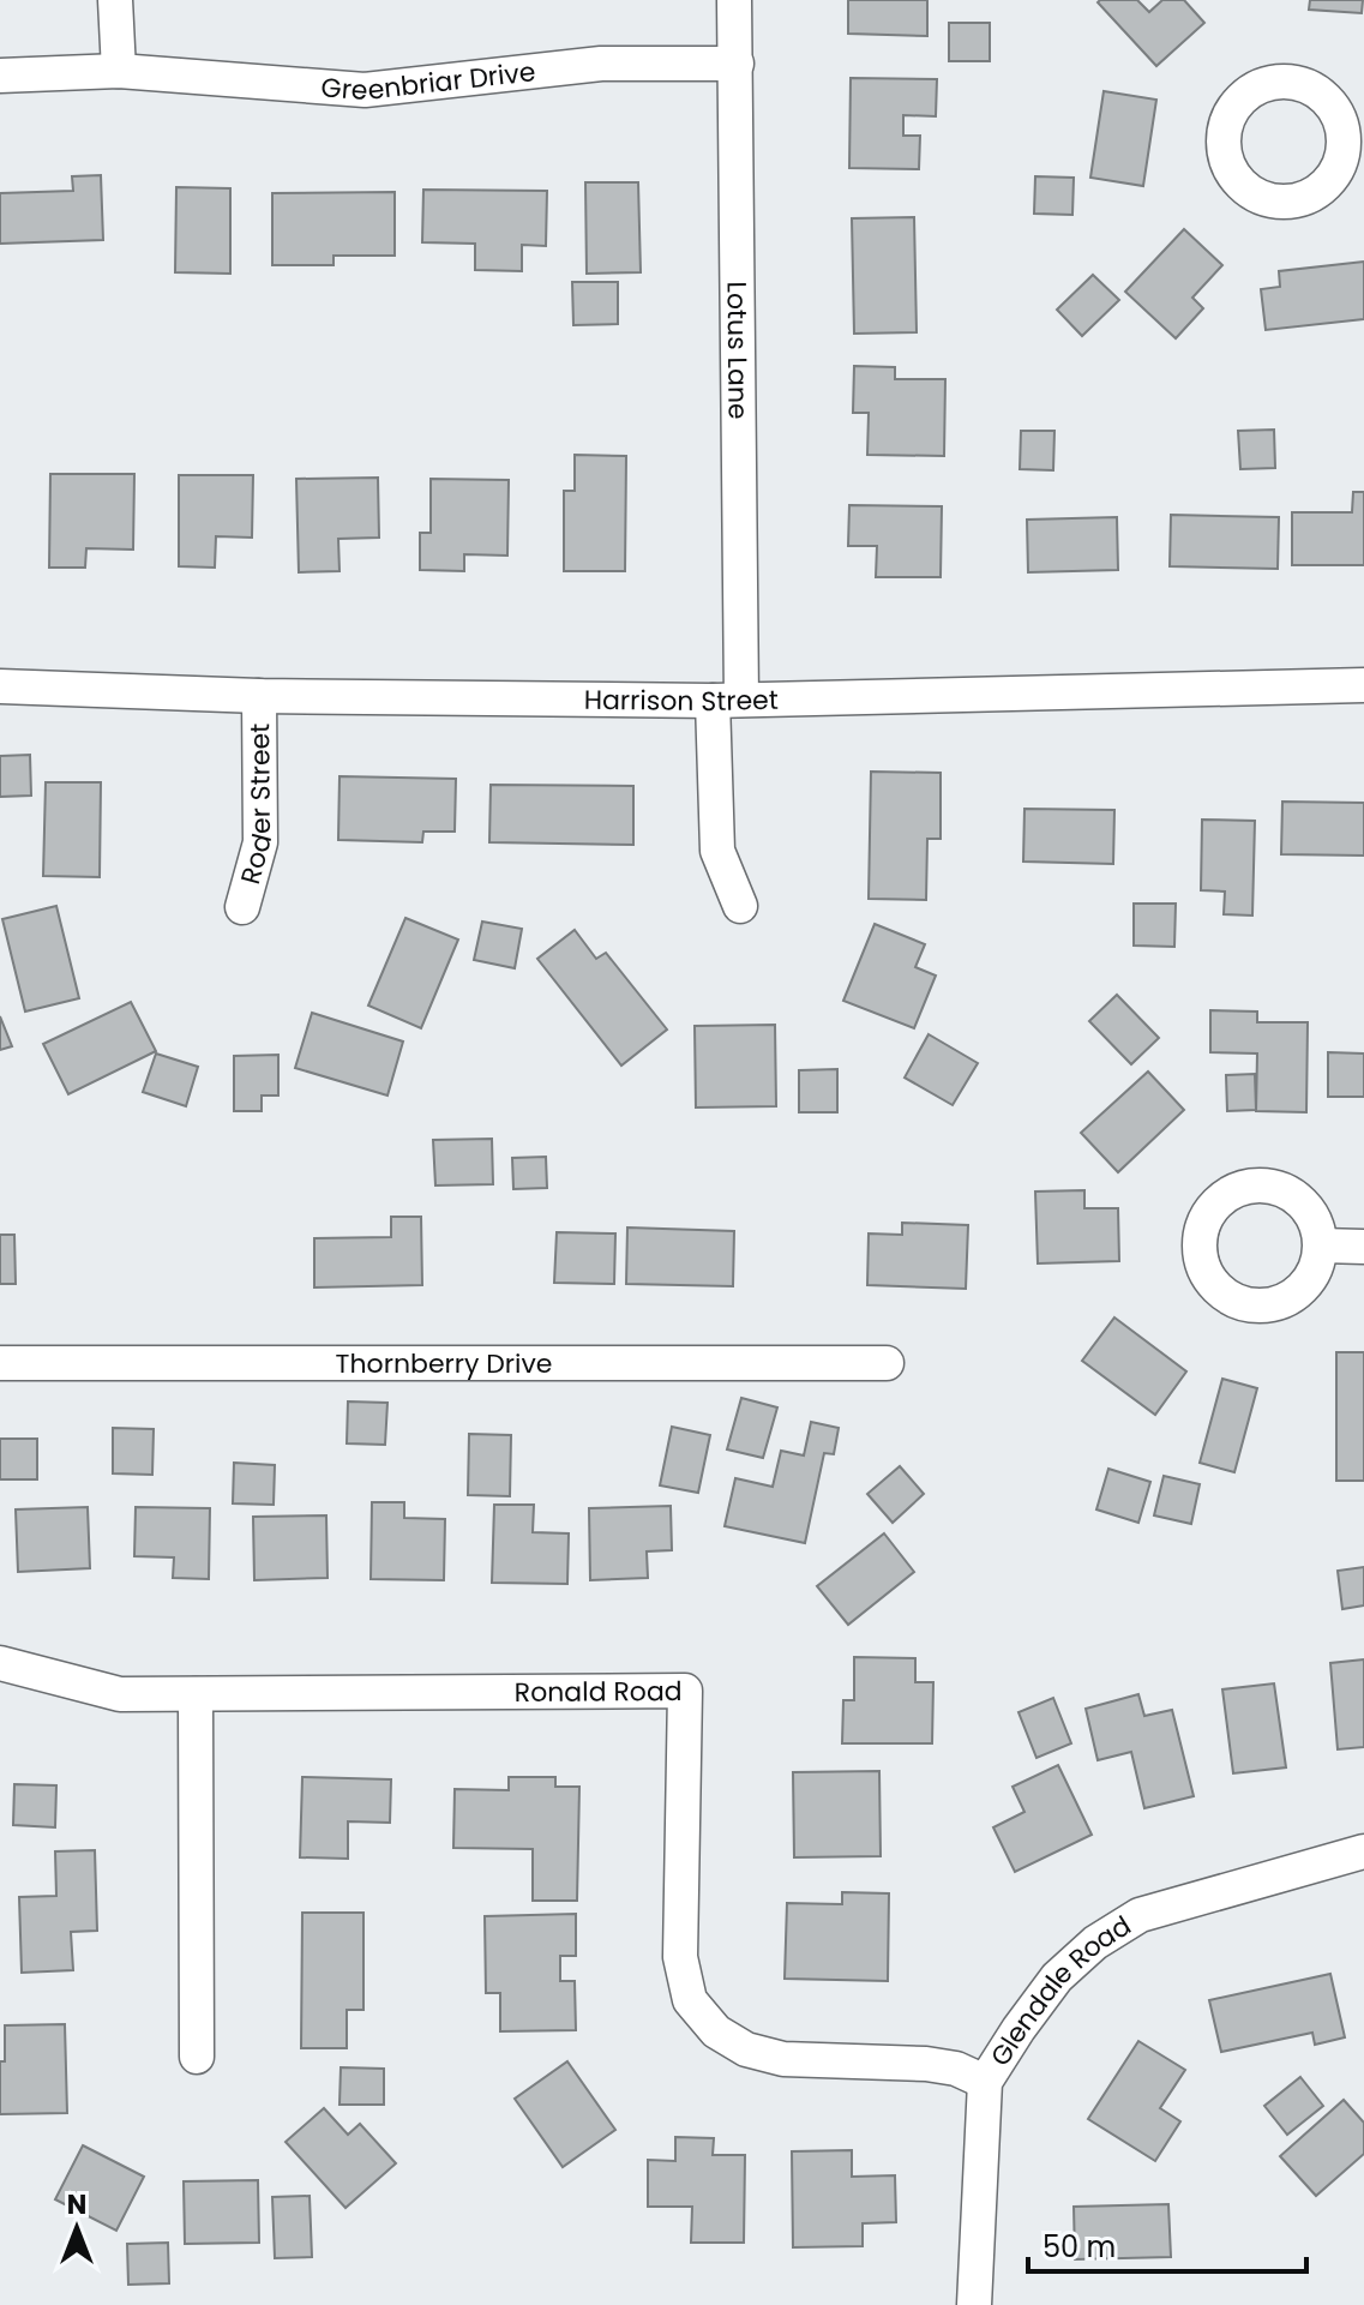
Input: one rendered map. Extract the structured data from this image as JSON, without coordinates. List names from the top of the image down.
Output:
{
  "streets": {
    "street": [
      "Greenbriar Drive",
      "Lotus Lane",
      "Harrison Street",
      "Roder Street",
      "Thornberry Drive",
      "Ronald Road",
      "Glendale Road"
    ]
  },
  "crossings": [
    ["Greenbriar Drive", "Lotus Lane"],
    ["Lotus Lane", "Harrison Street"],
    ["Harrison Street", "Roder Street"],
    ["Ronald Road", "Glendale Road"]
  ],
  "scale_bar": "50 m",
  "north": "top"
}
